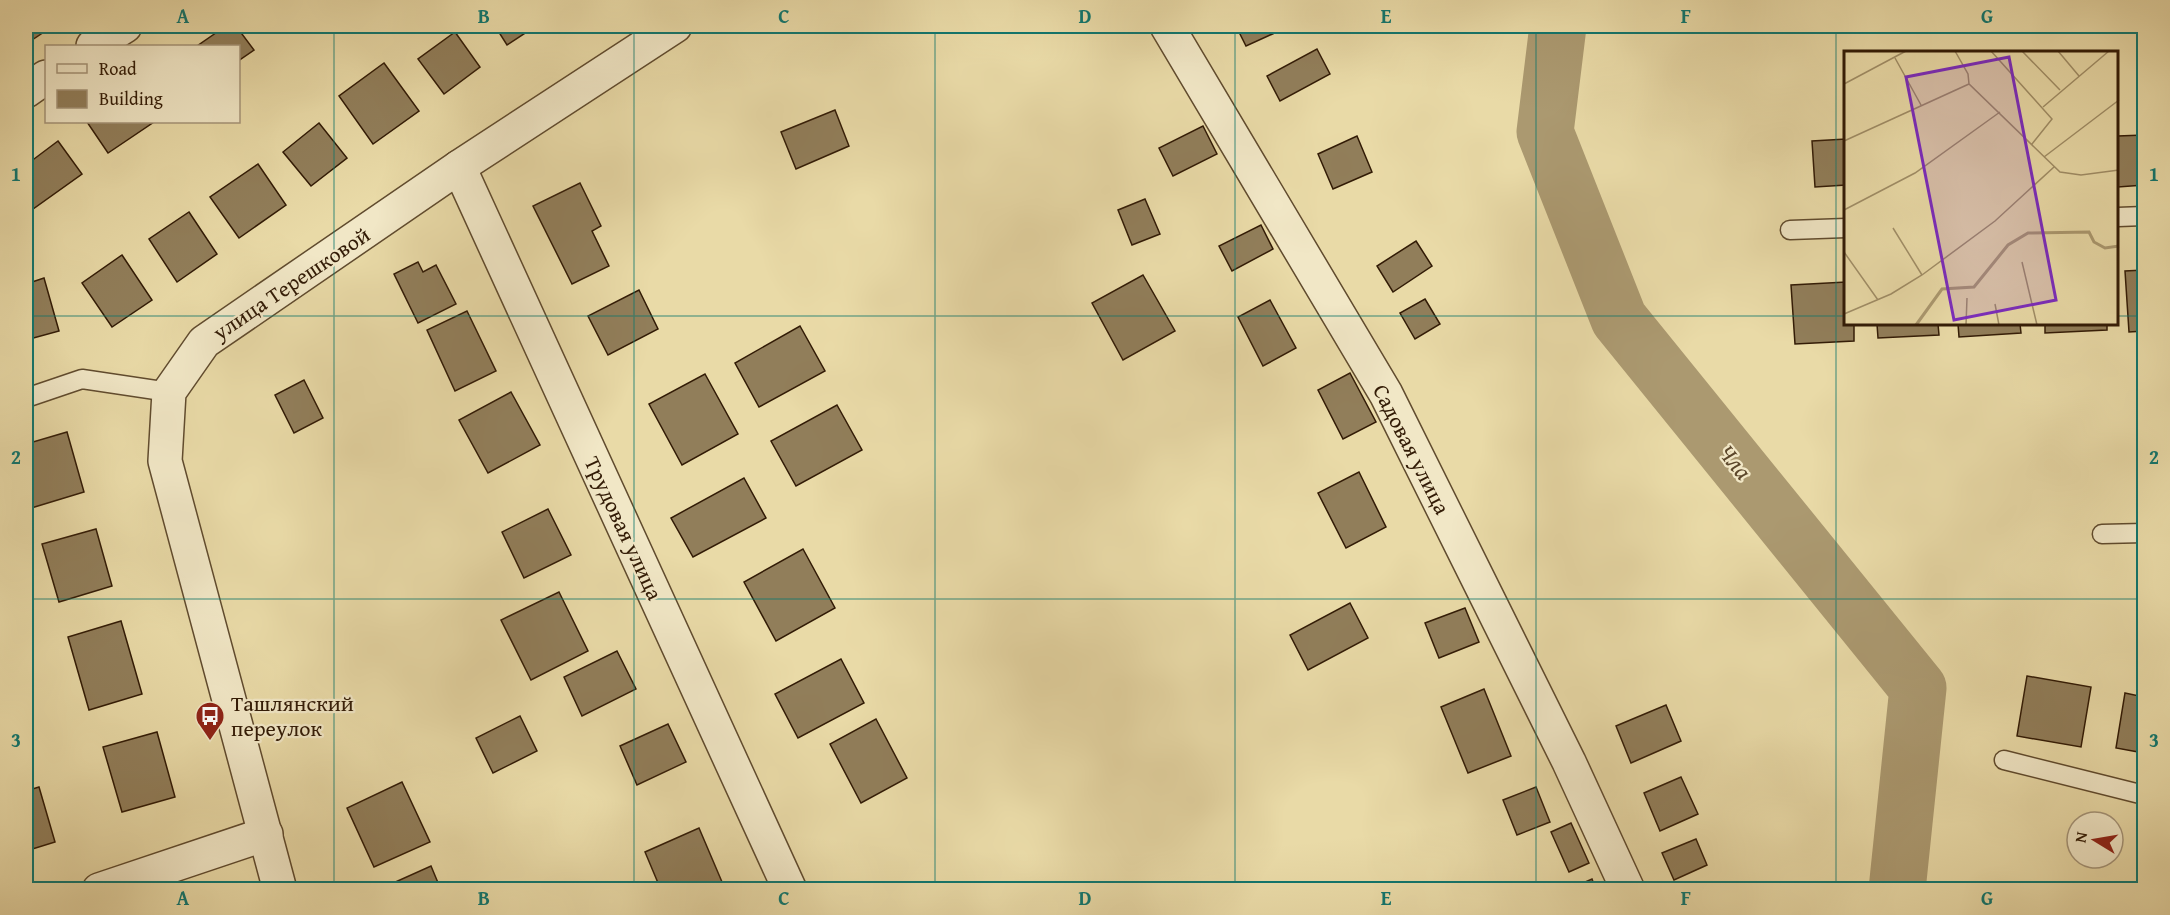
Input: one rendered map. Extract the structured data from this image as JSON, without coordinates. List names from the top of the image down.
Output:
{
  "streets": {
    "street": ["улица Терешковой", "Садовая улица", "Трудовая улица"]
  },
  "crossings": [
    ["улица Терешковой", "Трудовая улица"]
  ],
  "water": ["Чла"],
  "places": {
    "bus stop": ["Ташлянский переулок"]
  },
  "legend": ["Road", "Building"],
  "north": "left",
  "grid": {
    "columns": [
      "A",
      "B",
      "C",
      "D",
      "E",
      "F",
      "G"
    ],
    "rows": ["1", "2", "3"]
  }
}
